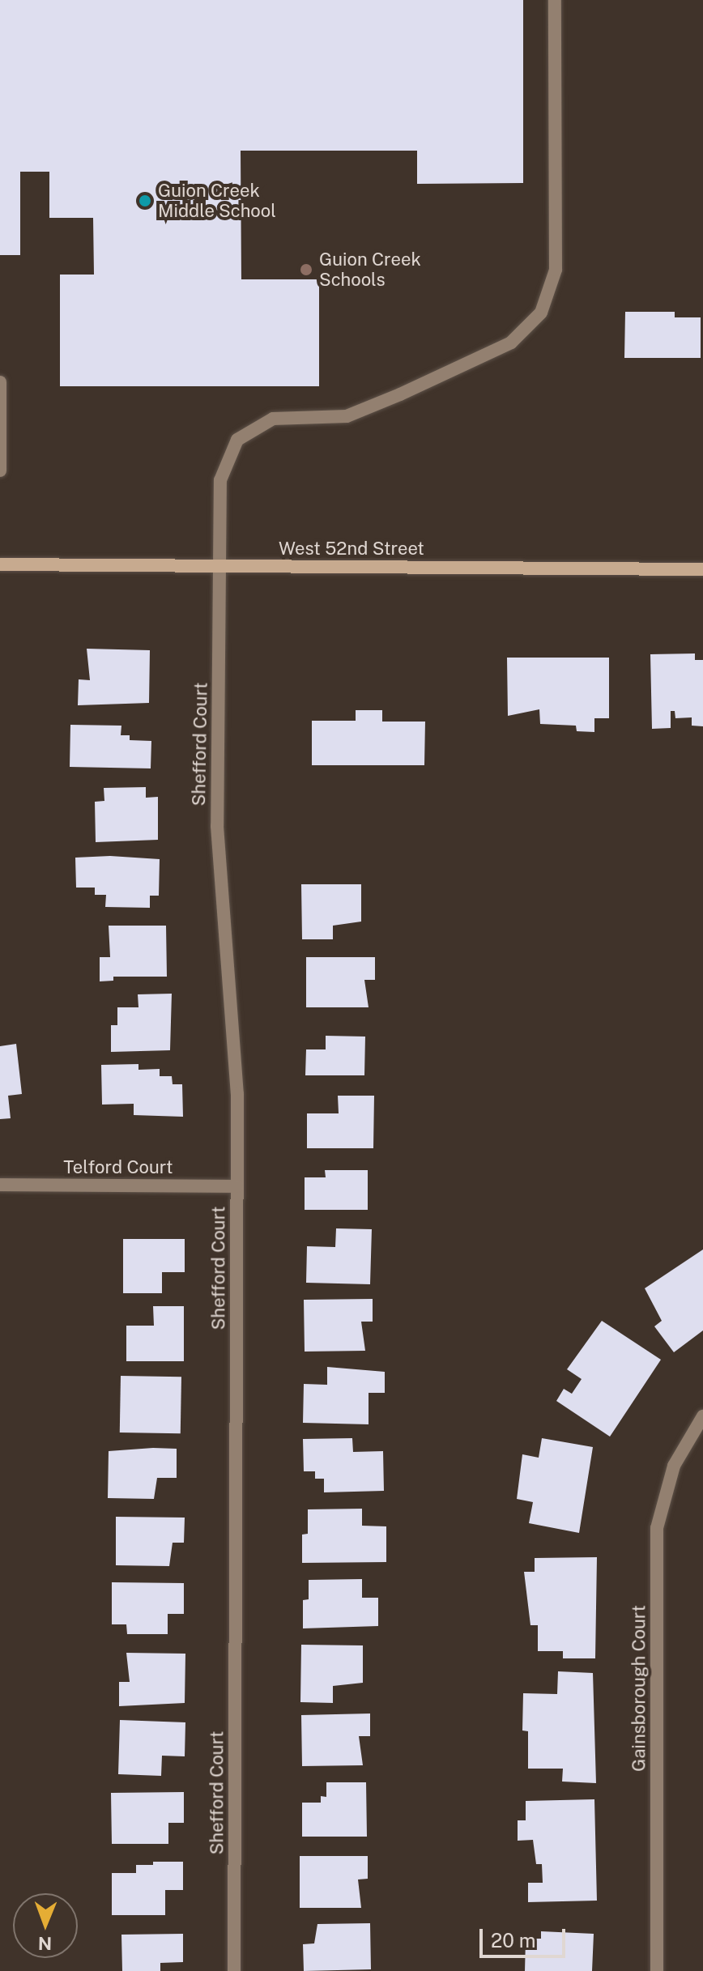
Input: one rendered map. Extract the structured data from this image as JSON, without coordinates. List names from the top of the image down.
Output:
{
  "streets": {
    "street": [
      "West 52nd Street",
      "Shefford Court",
      "Telford Court",
      "Gainsborough Court"
    ]
  },
  "crossings": [
    ["West 52nd Street", "Shefford Court"],
    ["Shefford Court", "Telford Court"]
  ],
  "places": ["Guion Creek Middle School", "Guion Creek Schools"],
  "scale_bar": "20 m",
  "north": "bottom"
}
